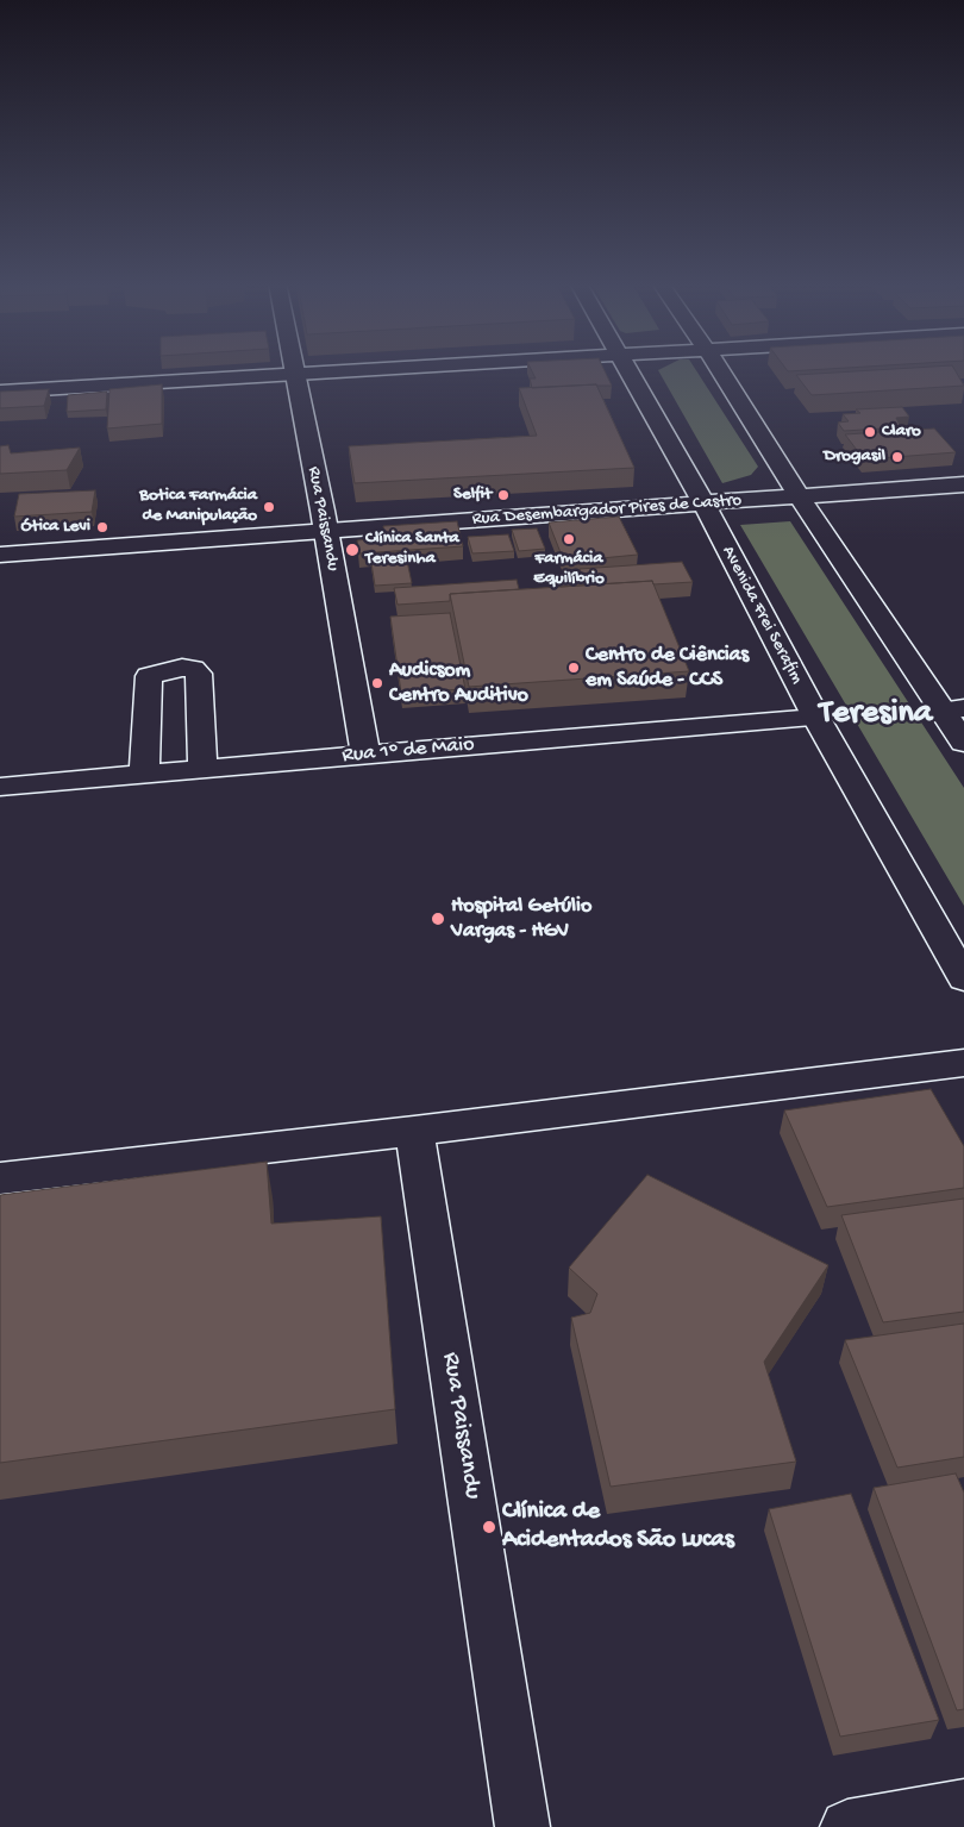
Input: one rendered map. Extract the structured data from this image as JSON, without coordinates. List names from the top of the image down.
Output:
{
  "streets": {
    "main road": [
      "Rua Desembargador Pires de Castro",
      "Rua Paissandu",
      "Avenida Frei Serafim",
      "Rua 1º de Maio"
    ]
  },
  "crossings": [
    ["Rua Desembargador Pires de Castro", "Rua Paissandu"],
    ["Rua Desembargador Pires de Castro", "Avenida Frei Serafim"],
    ["Rua Paissandu", "Rua 1º de Maio"],
    ["Avenida Frei Serafim", "Rua 1º de Maio"]
  ],
  "districts": ["Teresina"],
  "places": [
    "Claro",
    "Drogasil",
    "Selfit",
    "Botica Farmácia de Manipulação",
    "Ótica Levi",
    "Farmácia Equilíbrio",
    "Clínica Santa Teresinha",
    "Centro de Ciências em Saúde - CCS",
    "Audicsom Centro Auditivo",
    "Hospital Getúlio Vargas - HGV",
    "Clínica de Acidentados São Lucas"
  ]
}
